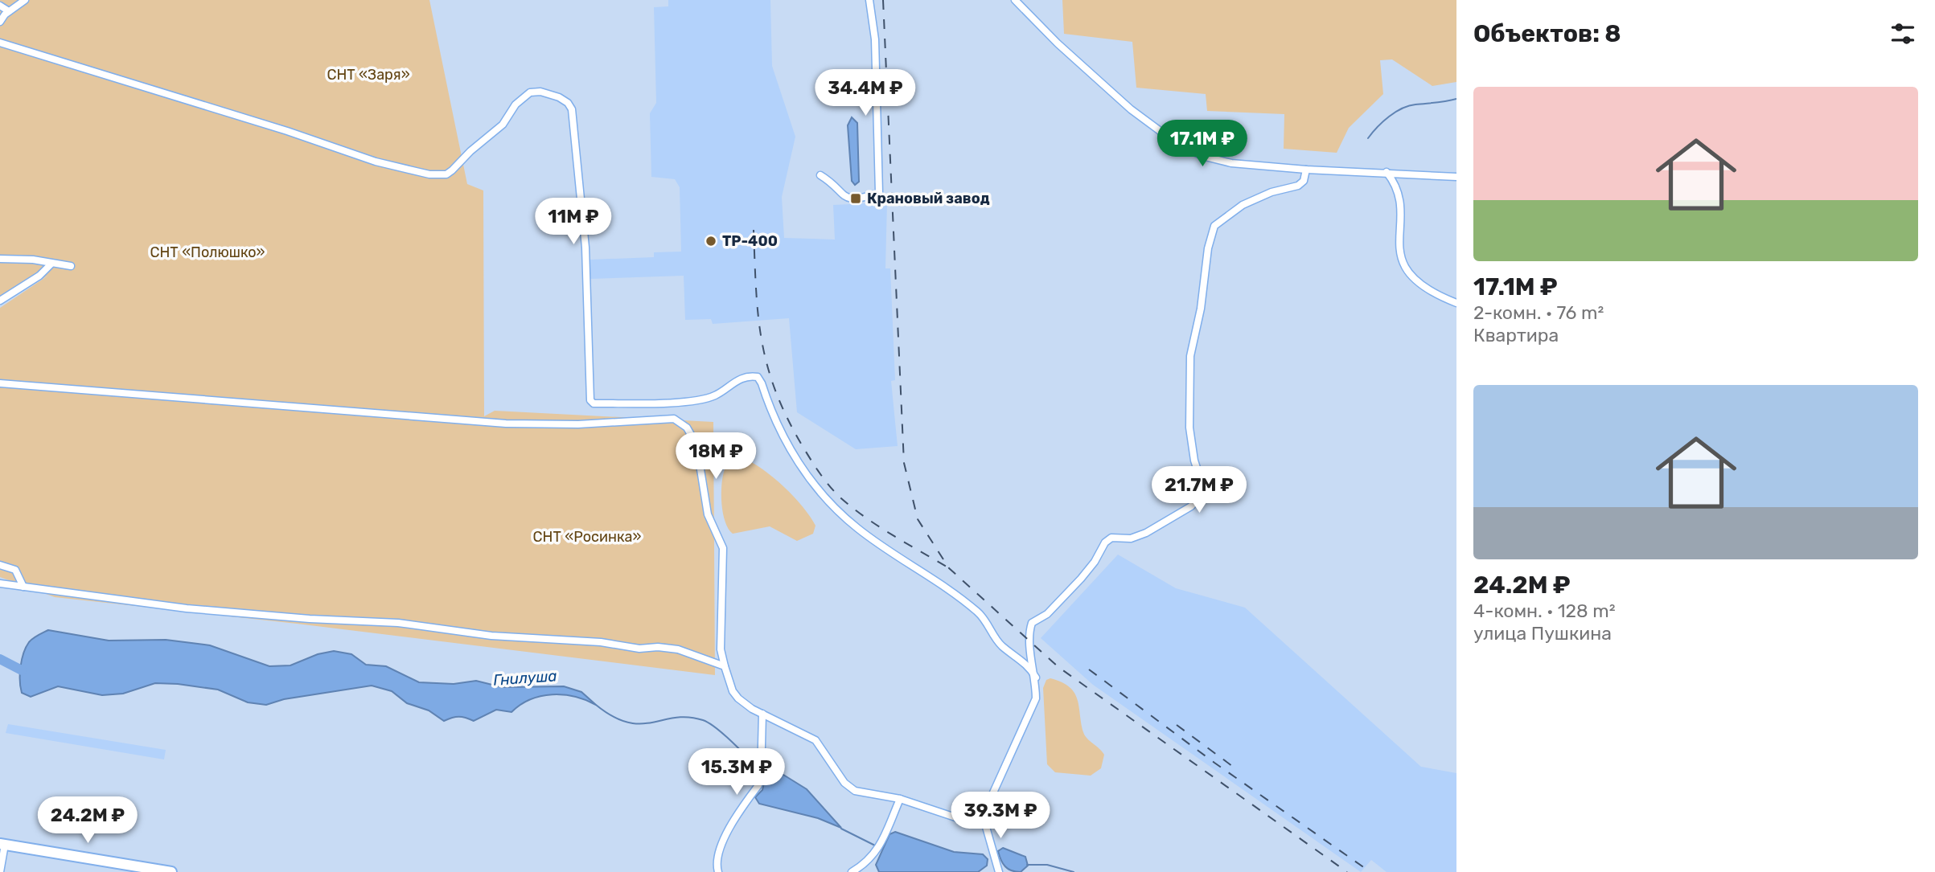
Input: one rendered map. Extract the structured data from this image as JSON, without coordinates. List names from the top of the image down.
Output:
{
  "water": ["Гнилуша"],
  "parks": ["СНТ «Заря»", "СНТ «Полюшко»", "СНТ «Росинка»"],
  "places": {
    "transit": ["Крановый завод"],
    "other": ["ТР-400"]
  },
  "page": {
    "heading": "Объектов: 8",
    "list": [
      {
        "name": "17.1M ₽",
        "note": "2-комн. · 76 m² · Квартира"
      },
      {
        "name": "24.2M ₽",
        "note": "4-комн. · 128 m² · улица Пушкина"
      }
    ],
    "price": [
      "34.4M ₽",
      "17.1M ₽",
      "11M ₽",
      "18M ₽",
      "21.7M ₽",
      "15.3M ₽",
      "39.3M ₽",
      "24.2M ₽"
    ]
  }
}
